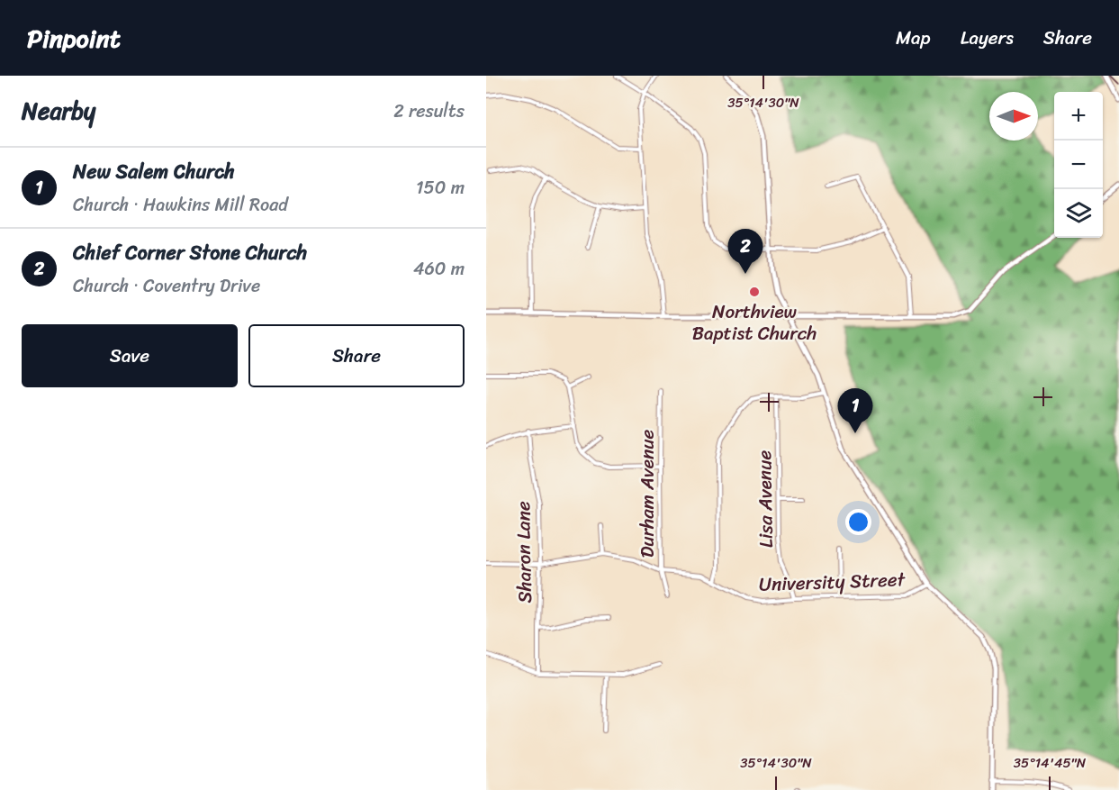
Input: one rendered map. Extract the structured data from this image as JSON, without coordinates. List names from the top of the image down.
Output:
{
  "streets": {
    "street": [
      "Durham Avenue",
      "Lisa Avenue",
      "Sharon Lane",
      "University Street"
    ]
  },
  "crossings": [
    ["Durham Avenue", "University Street"],
    ["Lisa Avenue", "University Street"],
    ["Sharon Lane", "University Street"]
  ],
  "places": ["Northview Baptist Church"],
  "north": "right",
  "page": {
    "header": "Pinpoint",
    "nav": ["Map", "Layers", "Share"],
    "heading": ["Nearby", "2 results"],
    "map_buttons": ["+", "−"],
    "list": [
      {
        "mark": "1",
        "name": "New Salem Church",
        "note": "Church · Hawkins Mill Road",
        "value": "150 m"
      },
      {
        "mark": "2",
        "name": "Chief Corner Stone Church",
        "note": "Church · Coventry Drive",
        "value": "460 m"
      }
    ],
    "pins": ["2", "1"],
    "buttons": ["Save", "Share"]
  },
  "coordinates": ["35°14'30\"N", "35°14'45\"N"]
}
